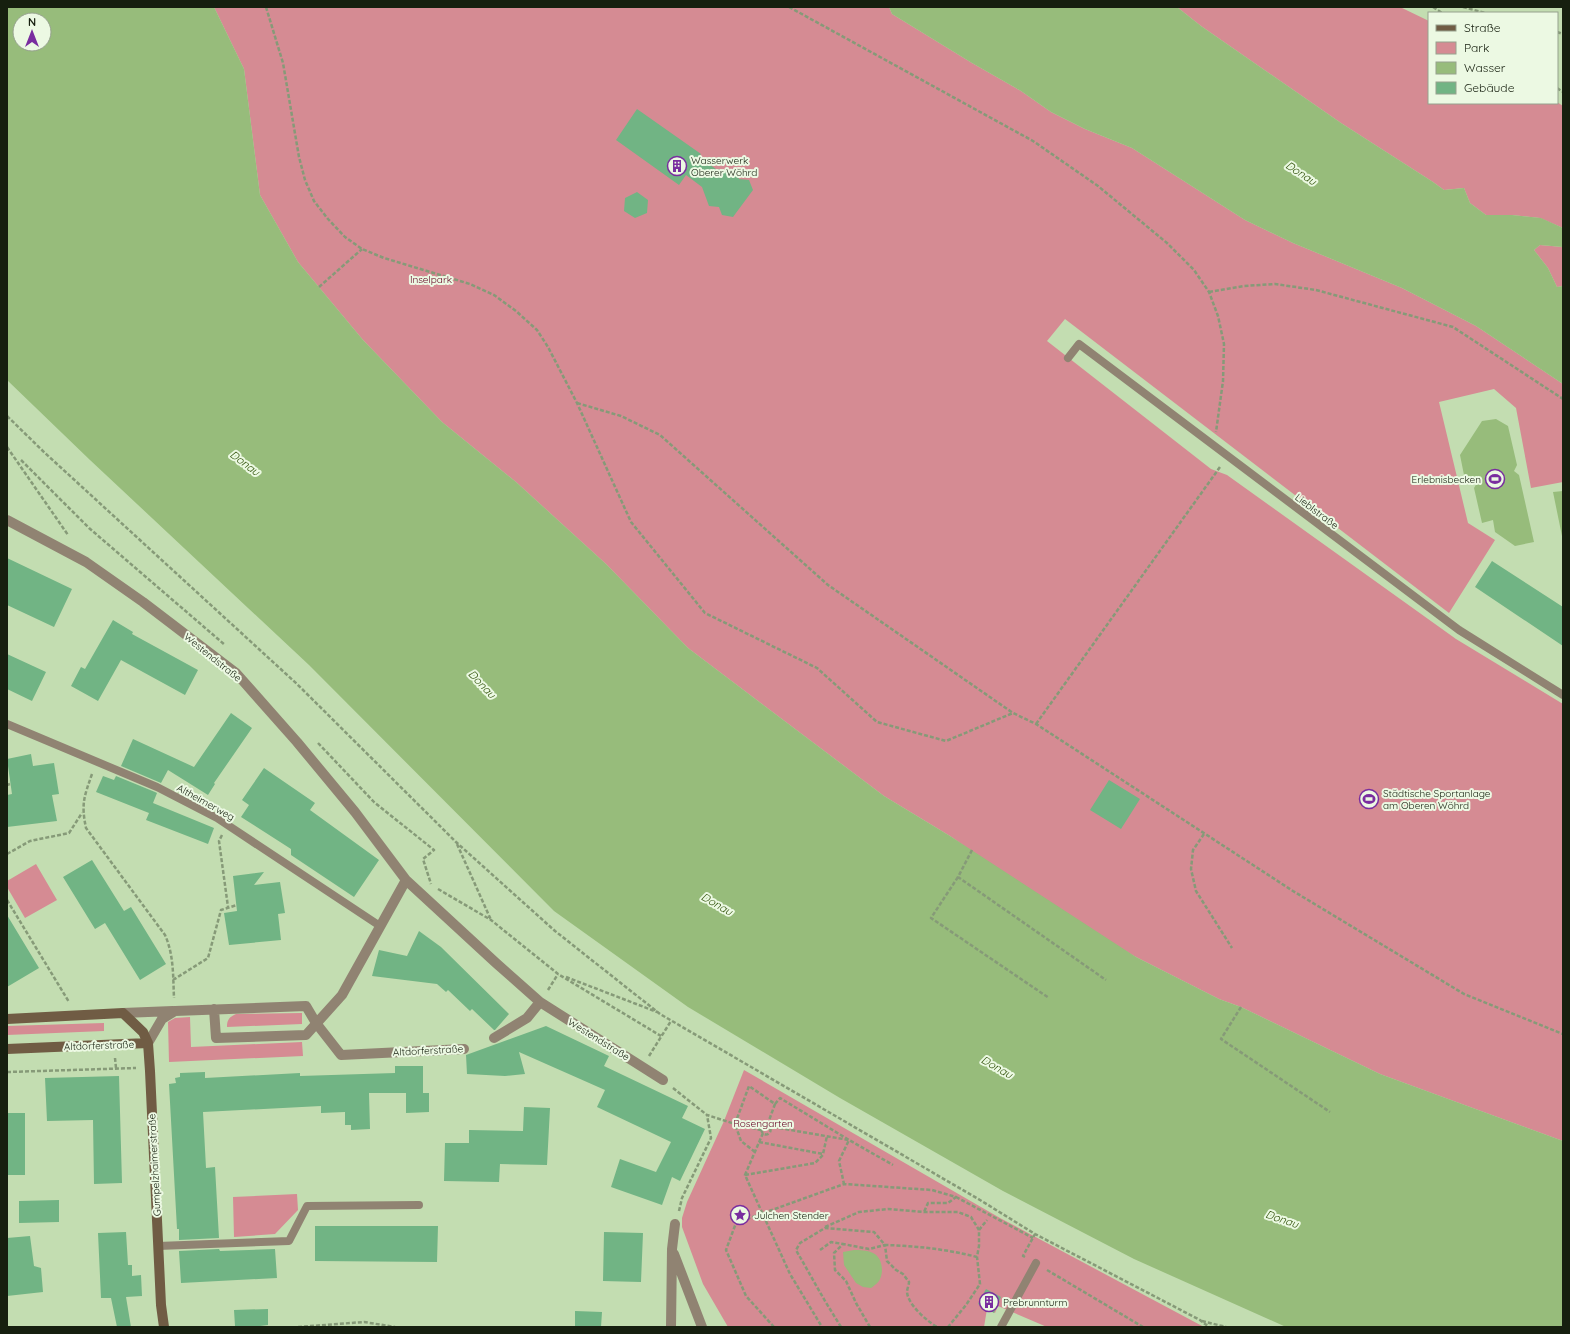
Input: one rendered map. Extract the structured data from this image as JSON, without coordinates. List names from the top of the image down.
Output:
{
  "streets": {
    "street": ["Westendstraße", "Altdorferstraße", "Gumpelzhaimerstraße"],
    "lane": ["Lieblstraße", "Altheimerweg"]
  },
  "crossings": [
    ["Altdorferstraße", "Gumpelzhaimerstraße"]
  ],
  "water": ["Donau"],
  "parks": ["Inselpark", "Rosengarten"],
  "places": {
    "building": ["Wasserwerk Oberer Wöhrd", "Prebrunnturm"],
    "sports": ["Erlebnisbecken", "Städtische Sportanlage am Oberen Wöhrd"],
    "place": ["Julchen Stender"]
  },
  "legend": [
    "Straße",
    "Park",
    "Wasser",
    "Gebäude"
  ],
  "north": "top"
}
